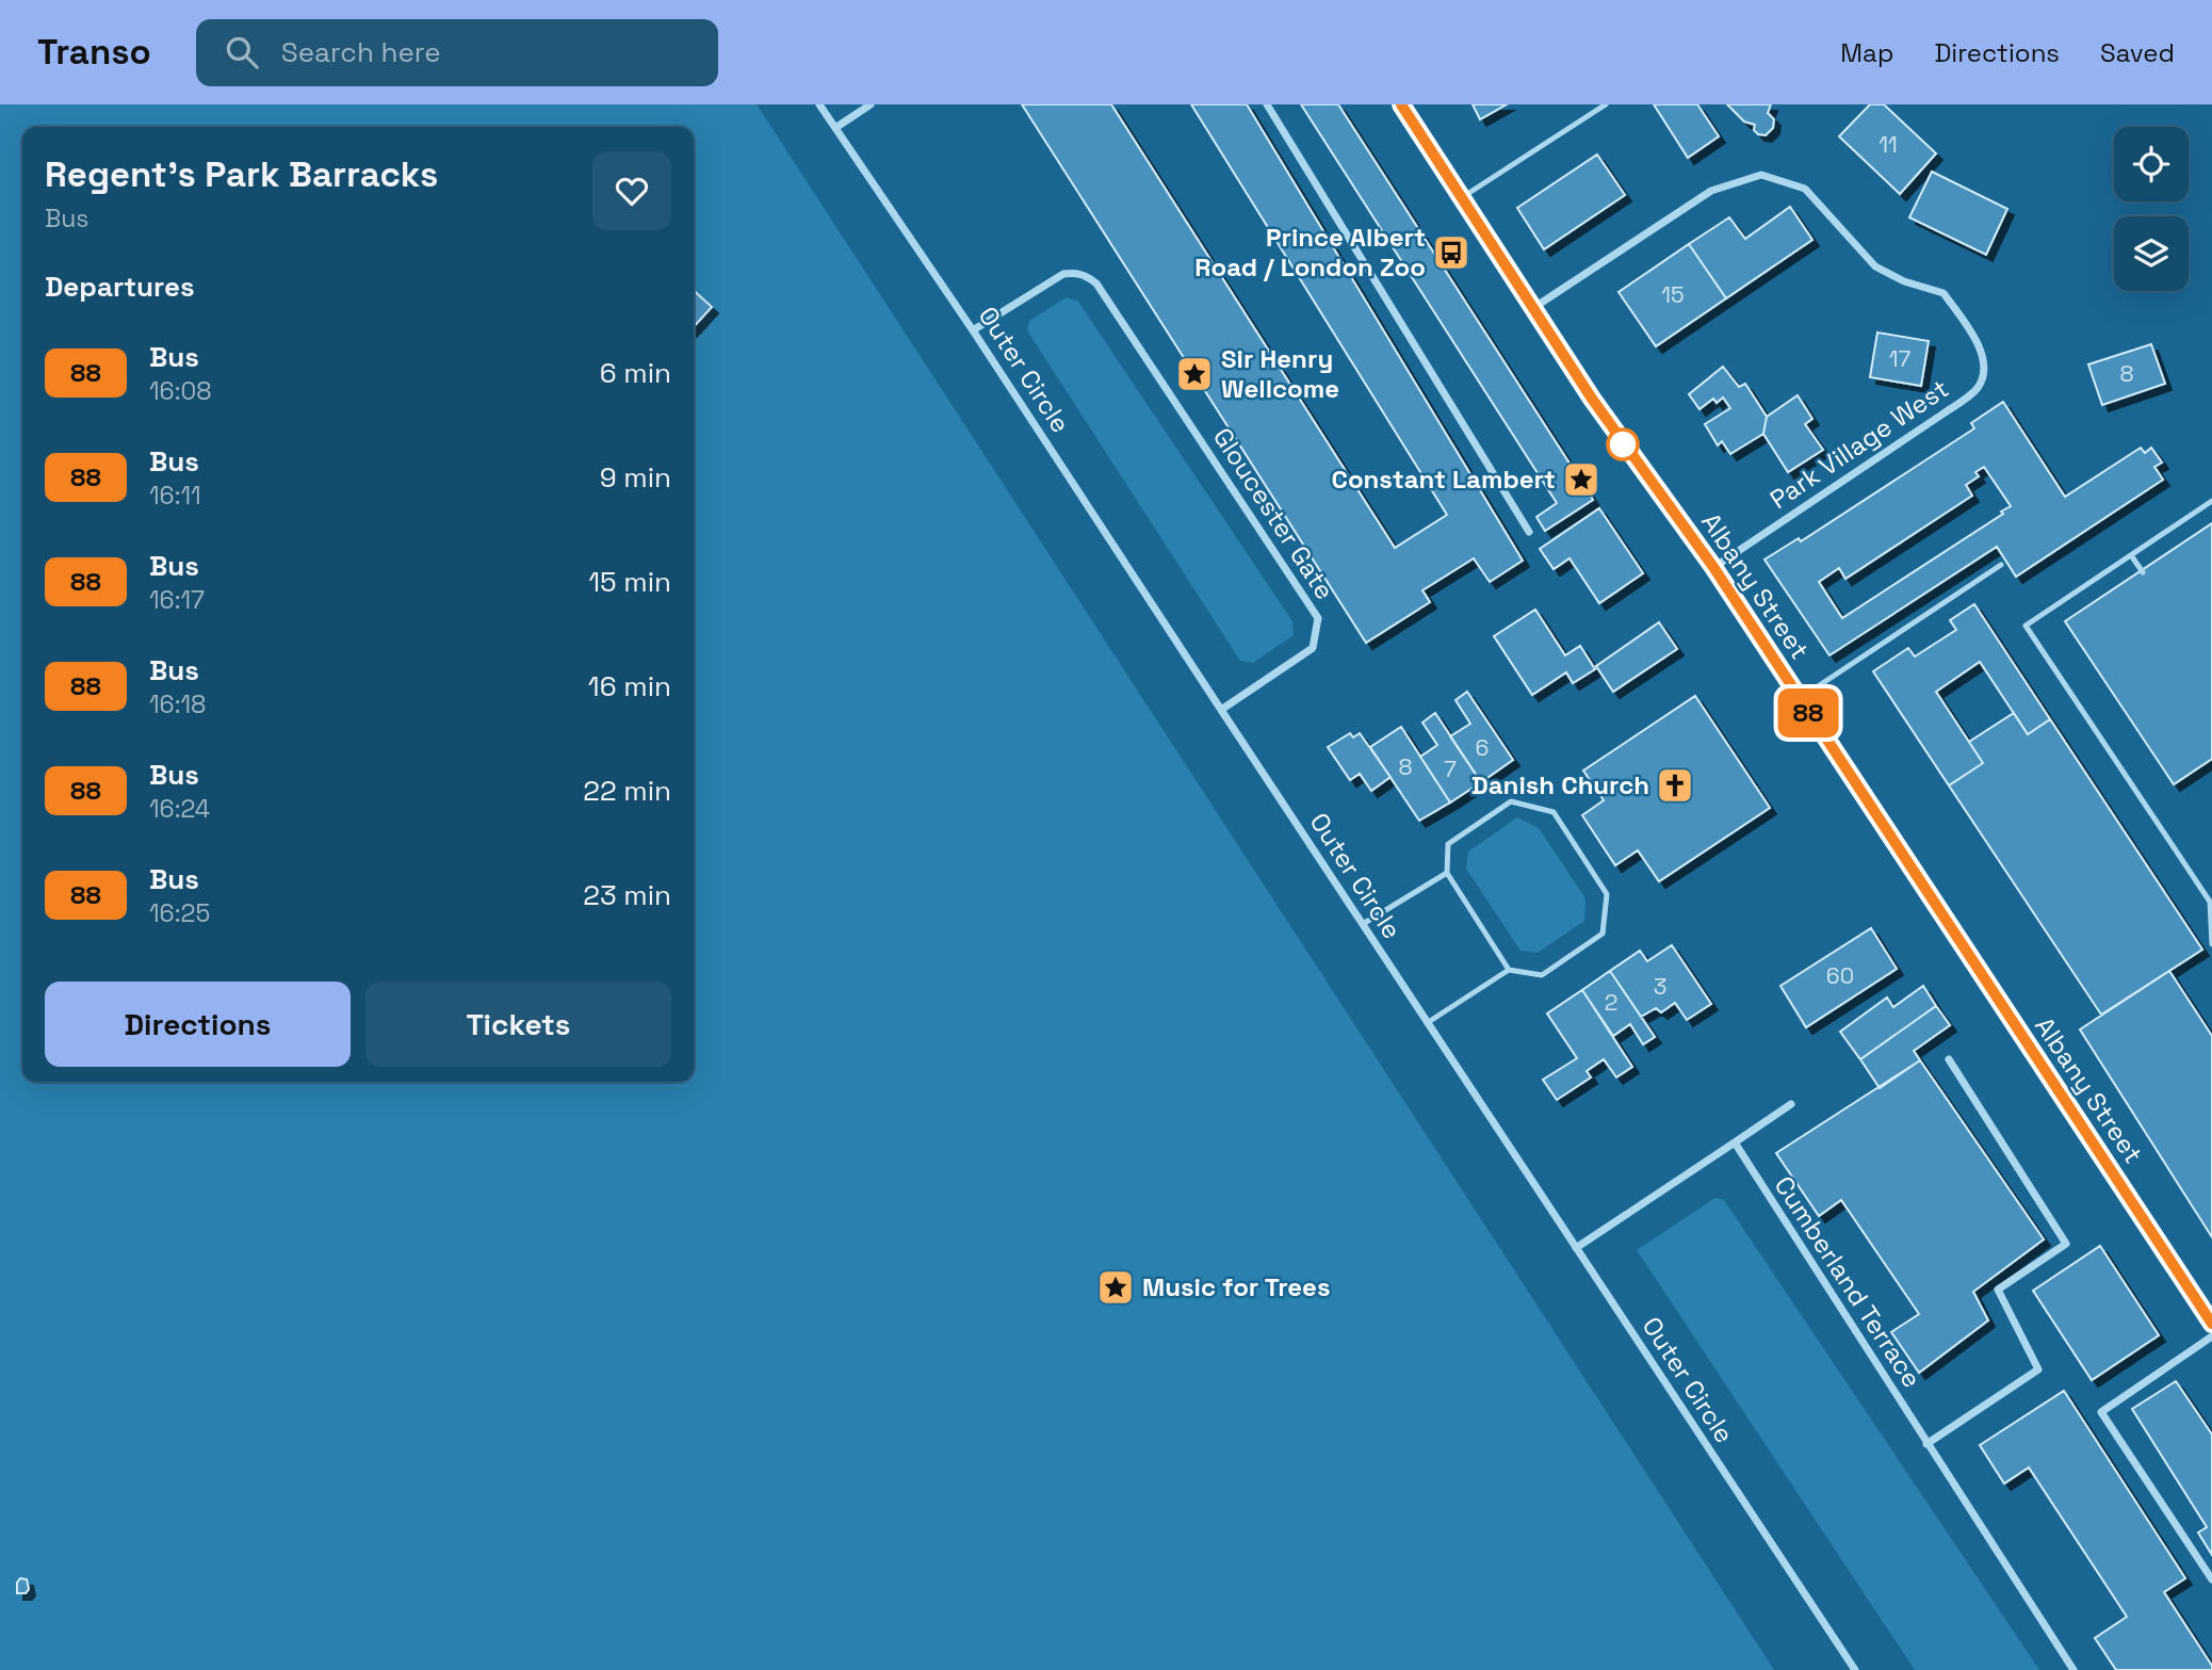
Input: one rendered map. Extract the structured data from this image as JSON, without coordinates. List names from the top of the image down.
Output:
{
  "streets": {
    "main road": ["Albany Street"],
    "street": [
      "Outer Circle",
      "Park Village West",
      "Gloucester Gate",
      "Cumberland Terrace"
    ]
  },
  "crossings": [
    ["Outer Circle", "Gloucester Gate"],
    ["Park Village West", "Albany Street"]
  ],
  "places": {
    "bus stop": ["Prince Albert Road / London Zoo"],
    "place": ["Sir Henry Wellcome", "Constant Lambert", "Music for Trees"],
    "church": ["Danish Church"]
  },
  "lines": ["bus line 88"],
  "house_numbers": [
    "11",
    "15",
    "17",
    "8",
    "6",
    "8",
    "7",
    "60",
    "3",
    "2"
  ],
  "page": {
    "header": "Transo",
    "search": "Search here",
    "nav": ["Map", "Directions", "Saved"],
    "on_map": "88",
    "heading": [
      ["Regent's Park Barracks", "Bus"],
      "Departures"
    ],
    "list": [
      {
        "mark": "88",
        "name": "Bus",
        "note": "16:08",
        "value": "6 min"
      },
      {
        "mark": "88",
        "name": "Bus",
        "note": "16:11",
        "value": "9 min"
      },
      {
        "mark": "88",
        "name": "Bus",
        "note": "16:17",
        "value": "15 min"
      },
      {
        "mark": "88",
        "name": "Bus",
        "note": "16:18",
        "value": "16 min"
      },
      {
        "mark": "88",
        "name": "Bus",
        "note": "16:24",
        "value": "22 min"
      },
      {
        "mark": "88",
        "name": "Bus",
        "note": "16:25",
        "value": "23 min"
      }
    ],
    "buttons": ["Directions", "Tickets"]
  }
}
